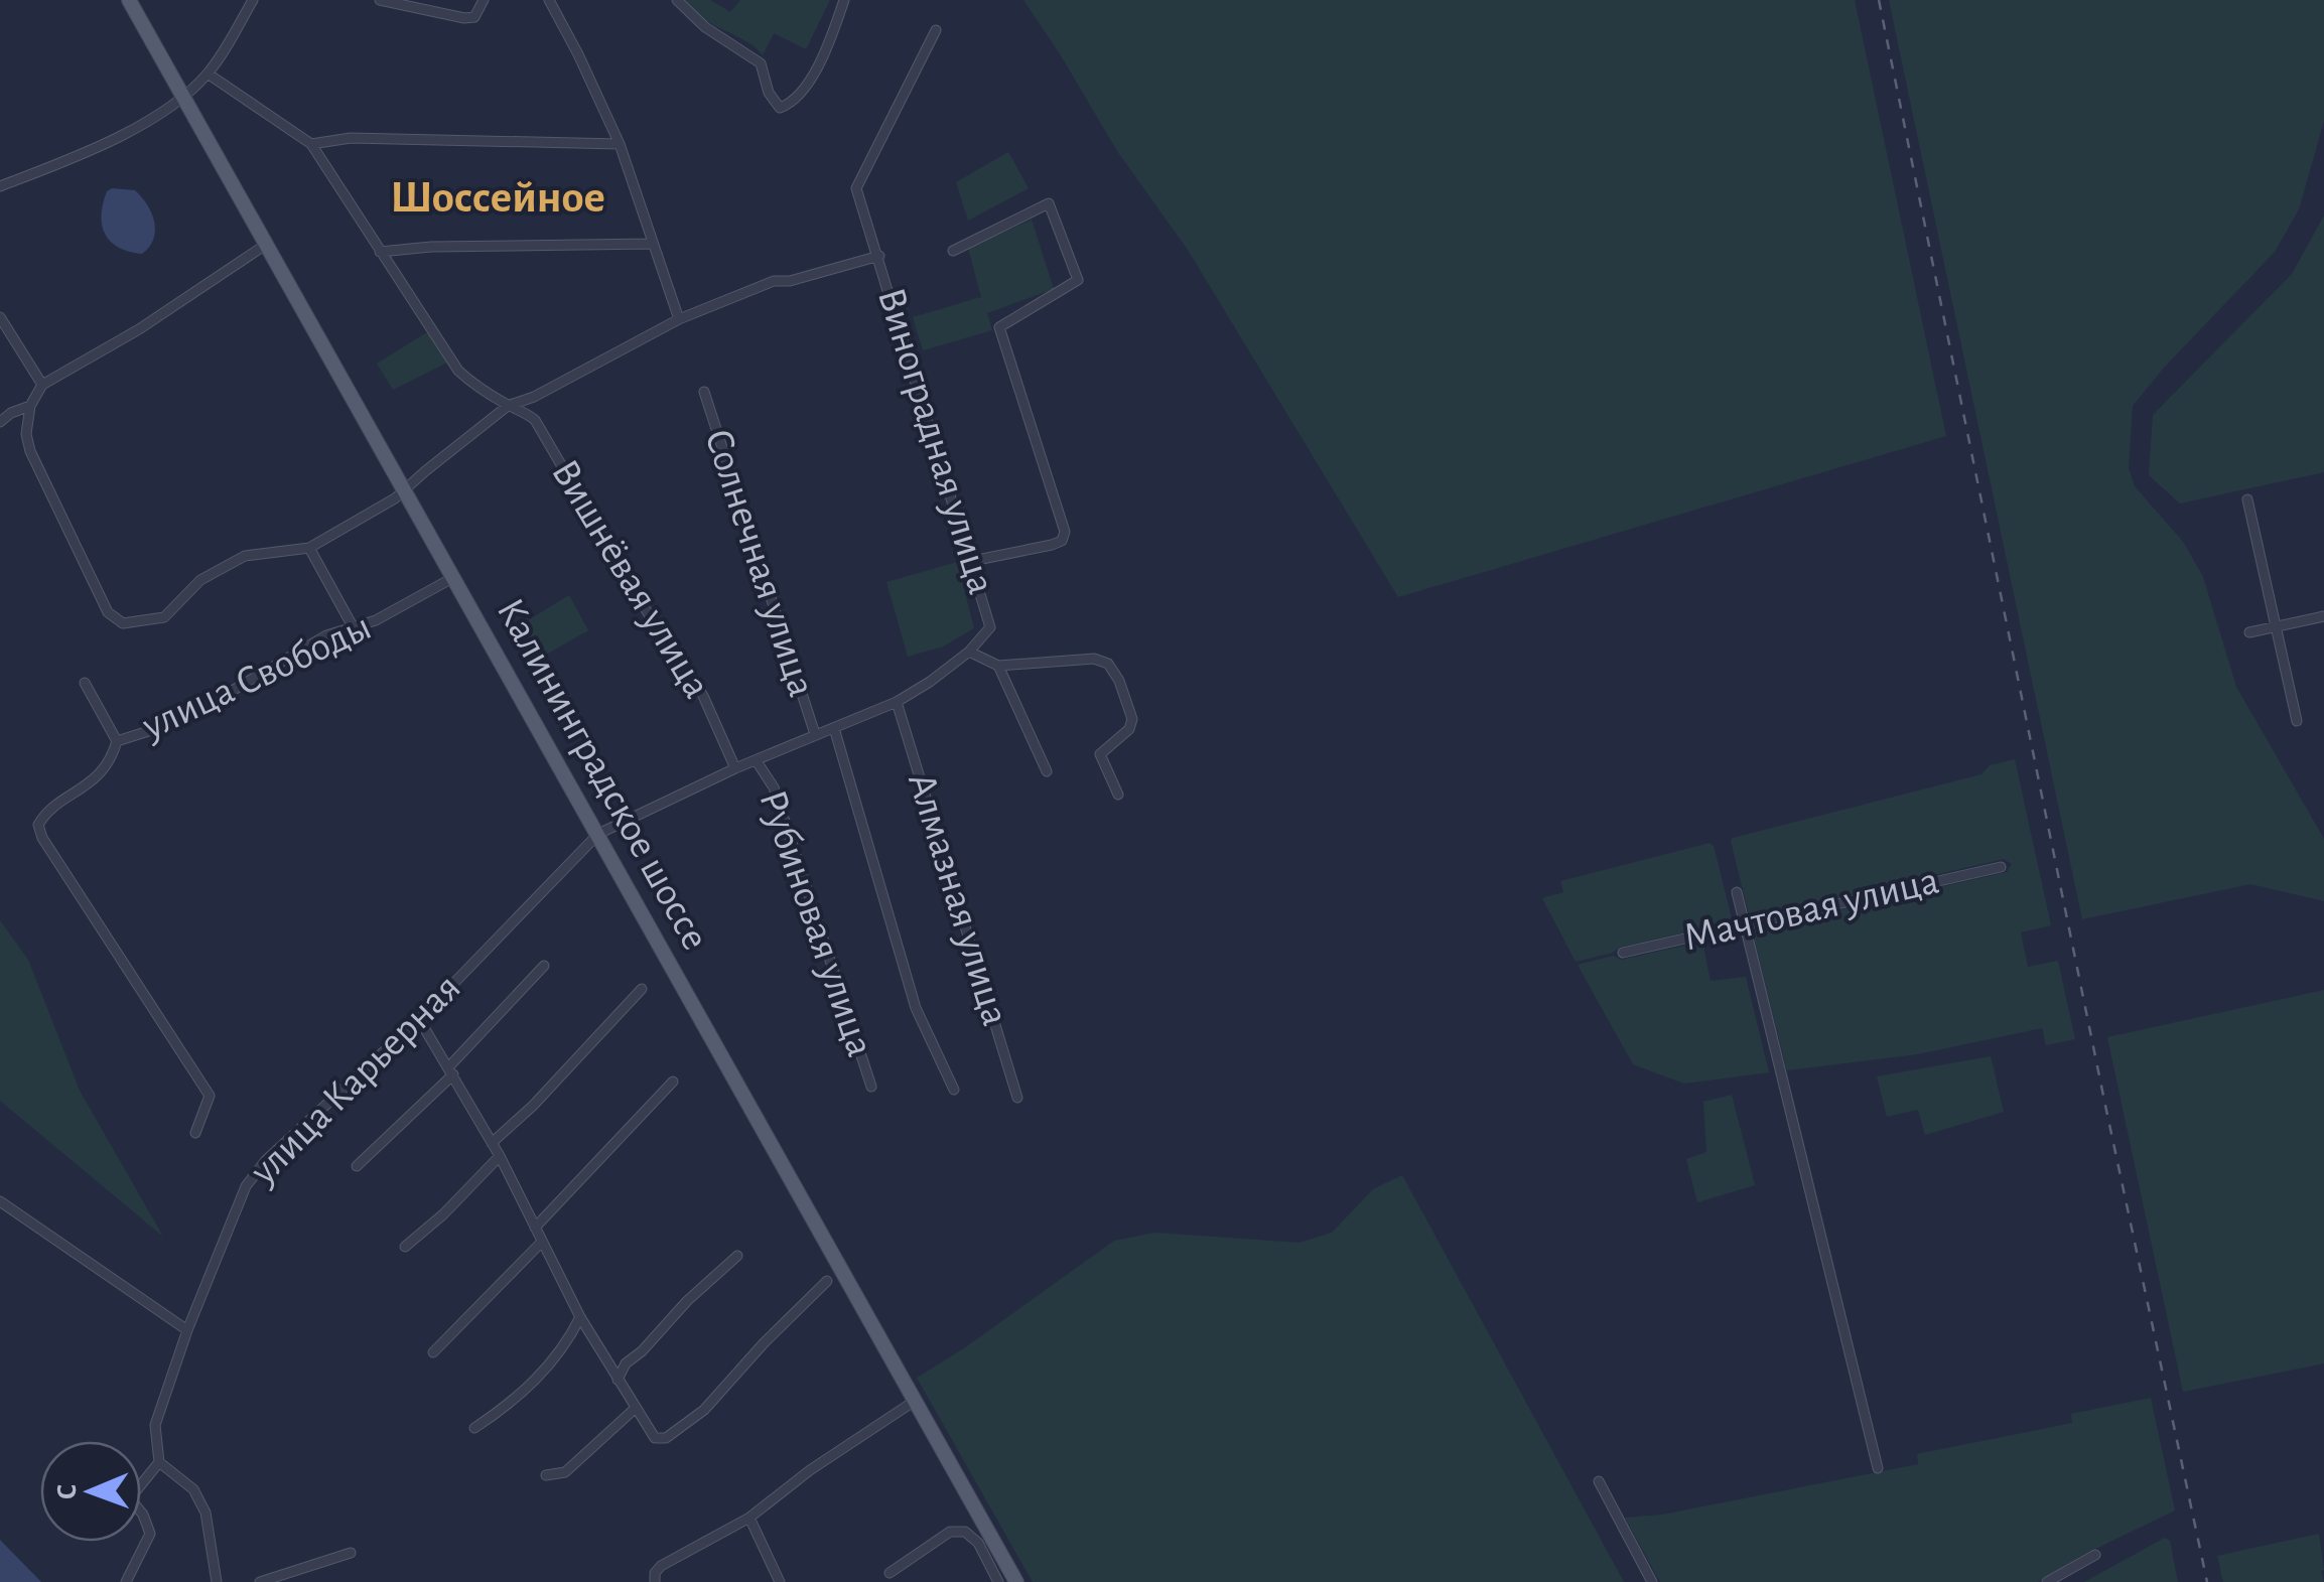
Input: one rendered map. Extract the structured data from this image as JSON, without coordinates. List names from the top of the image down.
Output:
{
  "streets": {
    "main road": ["Калининградское шоссе"],
    "street": [
      "Виноградная улица",
      "Солнечная улица",
      "Вишнёвая улица",
      "улица Свободы",
      "Алмазная улица",
      "Мачтовая улица",
      "Рубиновая улица",
      "улица Карьерная"
    ]
  },
  "crossings": [
    ["улица Свободы", "Калининградское шоссе"],
    ["Калининградское шоссе", "улица Карьерная"]
  ],
  "districts": ["Шоссейное"],
  "north": "left"
}
